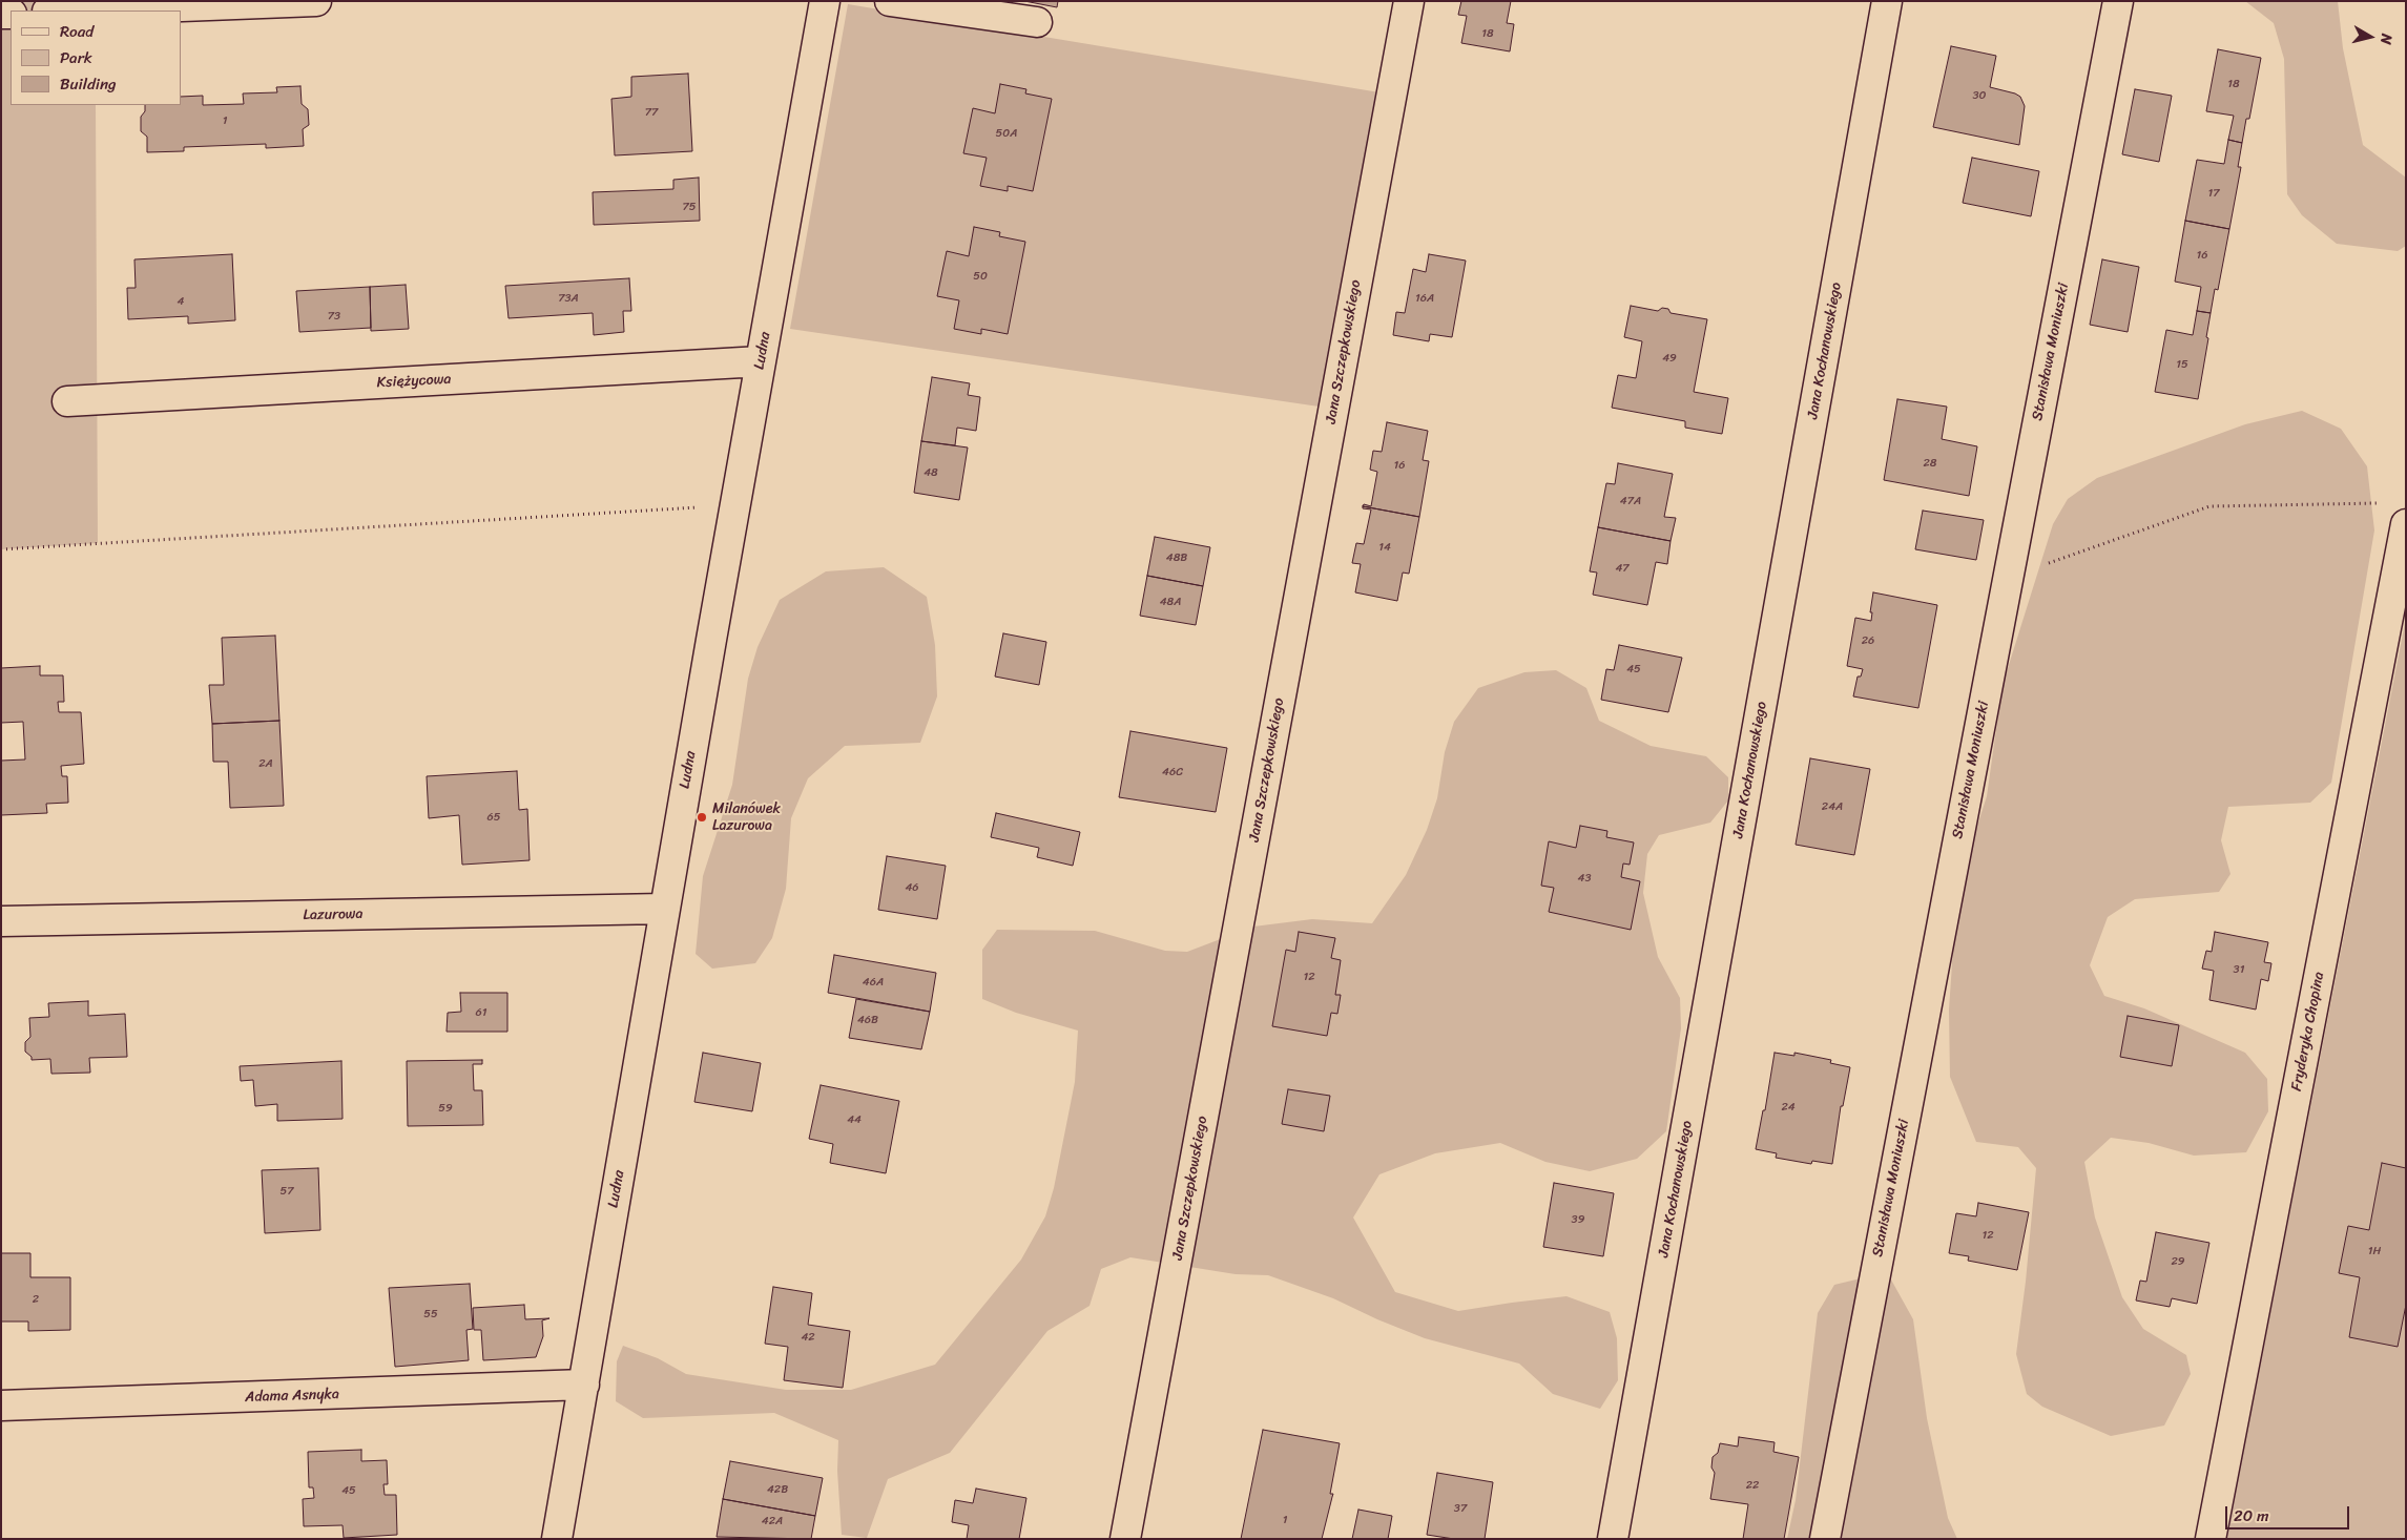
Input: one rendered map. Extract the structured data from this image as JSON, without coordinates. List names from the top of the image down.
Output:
{
  "streets": {
    "street": [
      "Ludna",
      "Jana Kochanowskiego",
      "Jana Szczepkowskiego",
      "Stanisława Moniuszki",
      "Księżycowa",
      "Lazurowa",
      "Fryderyka Chopina",
      "Adama Asnyka"
    ]
  },
  "crossings": [
    ["Ludna", "Księżycowa"],
    ["Ludna", "Lazurowa"],
    ["Ludna", "Adama Asnyka"]
  ],
  "places": ["Milanówek Lazurowa"],
  "house_numbers": [
    "18",
    "18",
    "30",
    "77",
    "1",
    "50A",
    "17",
    "75",
    "16",
    "50",
    "73A",
    "16A",
    "4",
    "73",
    "49",
    "15",
    "28",
    "16",
    "48",
    "47A",
    "14",
    "48B",
    "47",
    "48A",
    "26",
    "45",
    "2A",
    "46C",
    "24A",
    "65",
    "43",
    "46",
    "31",
    "12",
    "46A",
    "61",
    "46B",
    "24",
    "59",
    "44",
    "57",
    "39",
    "12",
    "1H",
    "29",
    "2",
    "55",
    "42",
    "22",
    "42B",
    "45",
    "37",
    "1",
    "42A"
  ],
  "legend": ["Road", "Park", "Building"],
  "scale_bar": "20 m",
  "north": "right"
}
